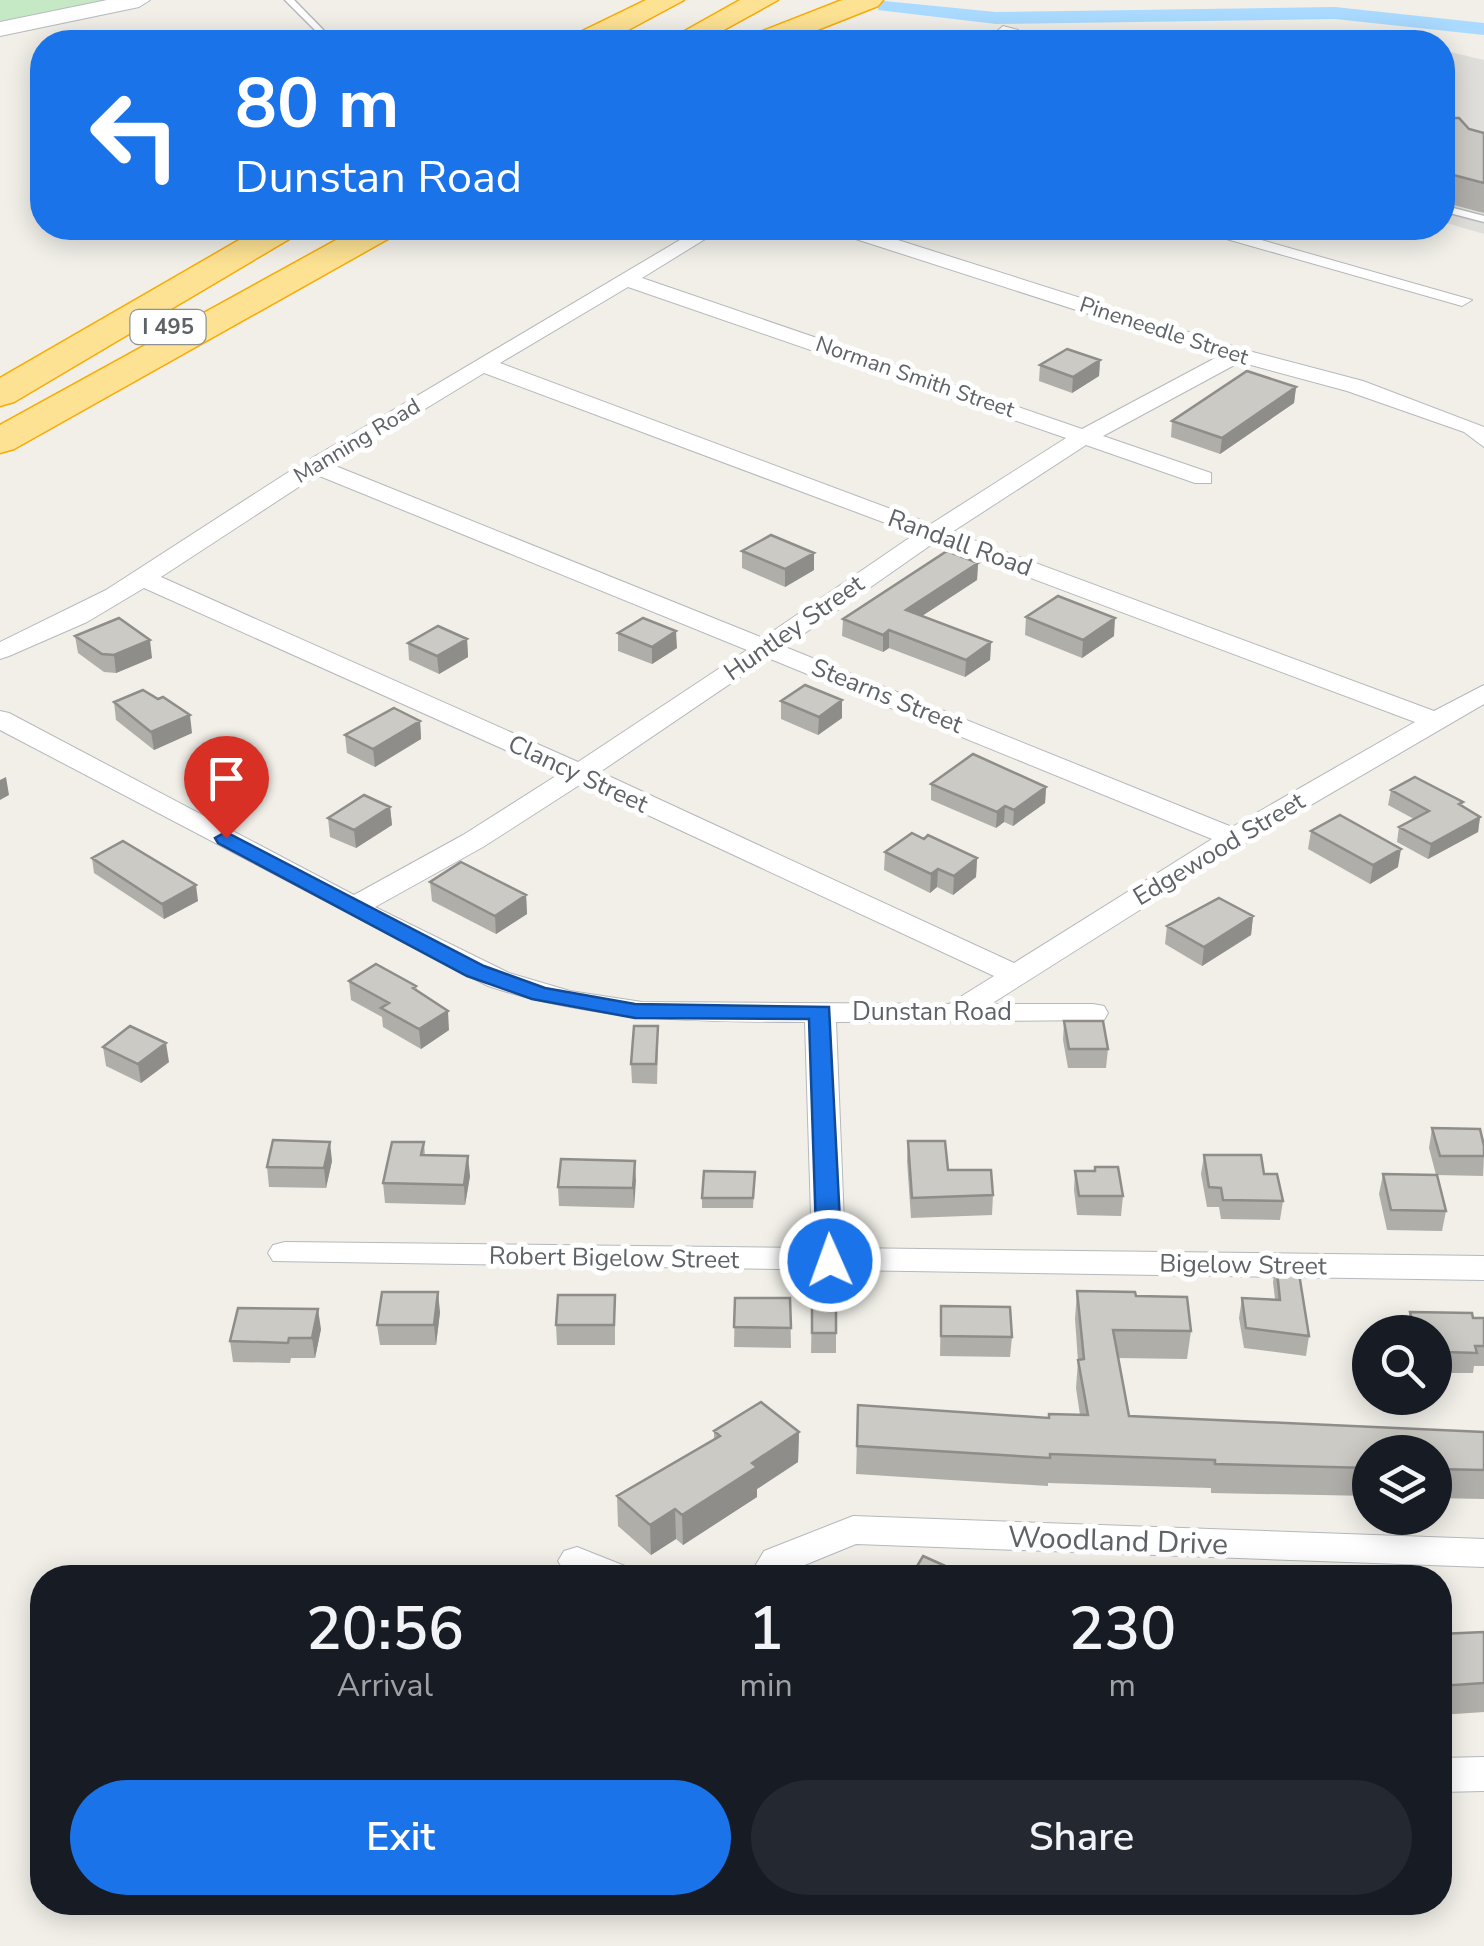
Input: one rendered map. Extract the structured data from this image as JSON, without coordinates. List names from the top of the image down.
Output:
{
  "streets": {
    "highway": ["I 495"],
    "street": [
      "Pineneedle Street",
      "Norman Smith Street",
      "Manning Road",
      "Randall Road",
      "Huntley Street",
      "Stearns Street",
      "Clancy Street",
      "Edgewood Street",
      "Dunstan Road",
      "Robert Bigelow Street",
      "Bigelow Street",
      "Woodland Drive"
    ]
  },
  "crossings": [
    ["Pineneedle Street", "Huntley Street"],
    ["Norman Smith Street", "Manning Road"],
    ["Norman Smith Street", "Huntley Street"],
    ["Manning Road", "Randall Road"],
    ["Manning Road", "Stearns Street"],
    ["Manning Road", "Clancy Street"],
    ["Randall Road", "Huntley Street"],
    ["Randall Road", "Edgewood Street"],
    ["Huntley Street", "Stearns Street"],
    ["Huntley Street", "Clancy Street"],
    ["Huntley Street", "Dunstan Road"],
    ["Stearns Street", "Edgewood Street"],
    ["Clancy Street", "Edgewood Street"],
    ["Edgewood Street", "Dunstan Road"],
    ["Robert Bigelow Street", "Bigelow Street"]
  ],
  "page": {
    "turn": ["80 m", "Dunstan Road"],
    "eta": [
      "20:56",
      "Arrival",
      "1",
      "min",
      "230",
      "m"
    ],
    "buttons": ["Exit", "Share"]
  }
}
